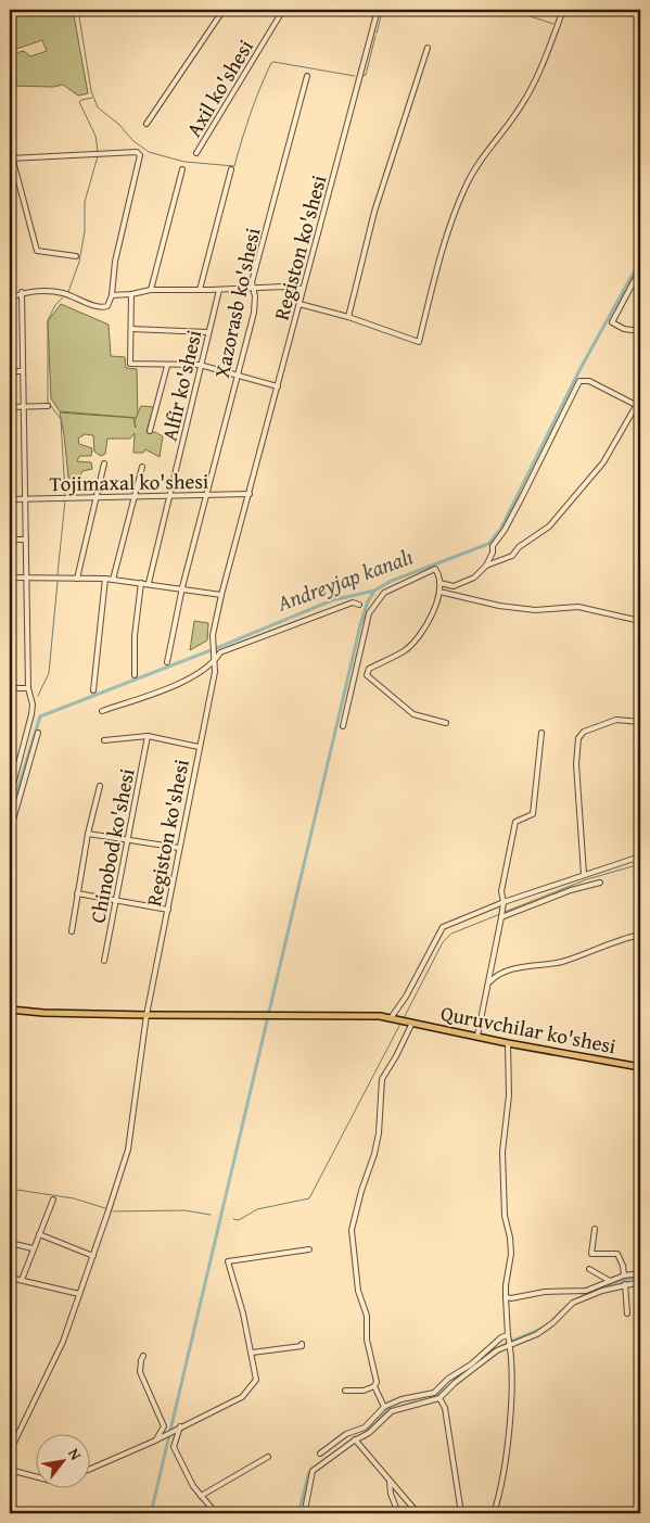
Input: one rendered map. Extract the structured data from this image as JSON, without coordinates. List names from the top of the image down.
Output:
{
  "streets": {
    "main road": ["Quruvchilar ko'shesi"],
    "street": [
      "Axil ko'shesi",
      "Registon ko'shesi",
      "Xazorasb ko'shesi",
      "Alfir ko'shesi",
      "Tojimaxal ko'shesi",
      "Chinobod ko'shesi"
    ]
  },
  "crossings": [
    ["Registon ko'shesi", "Tojimaxal ko'shesi"],
    ["Registon ko'shesi", "Quruvchilar ko'shesi"],
    ["Xazorasb ko'shesi", "Tojimaxal ko'shesi"],
    ["Alfir ko'shesi", "Tojimaxal ko'shesi"]
  ],
  "water": ["Andreyjap kanalı"],
  "north": "top right"
}
